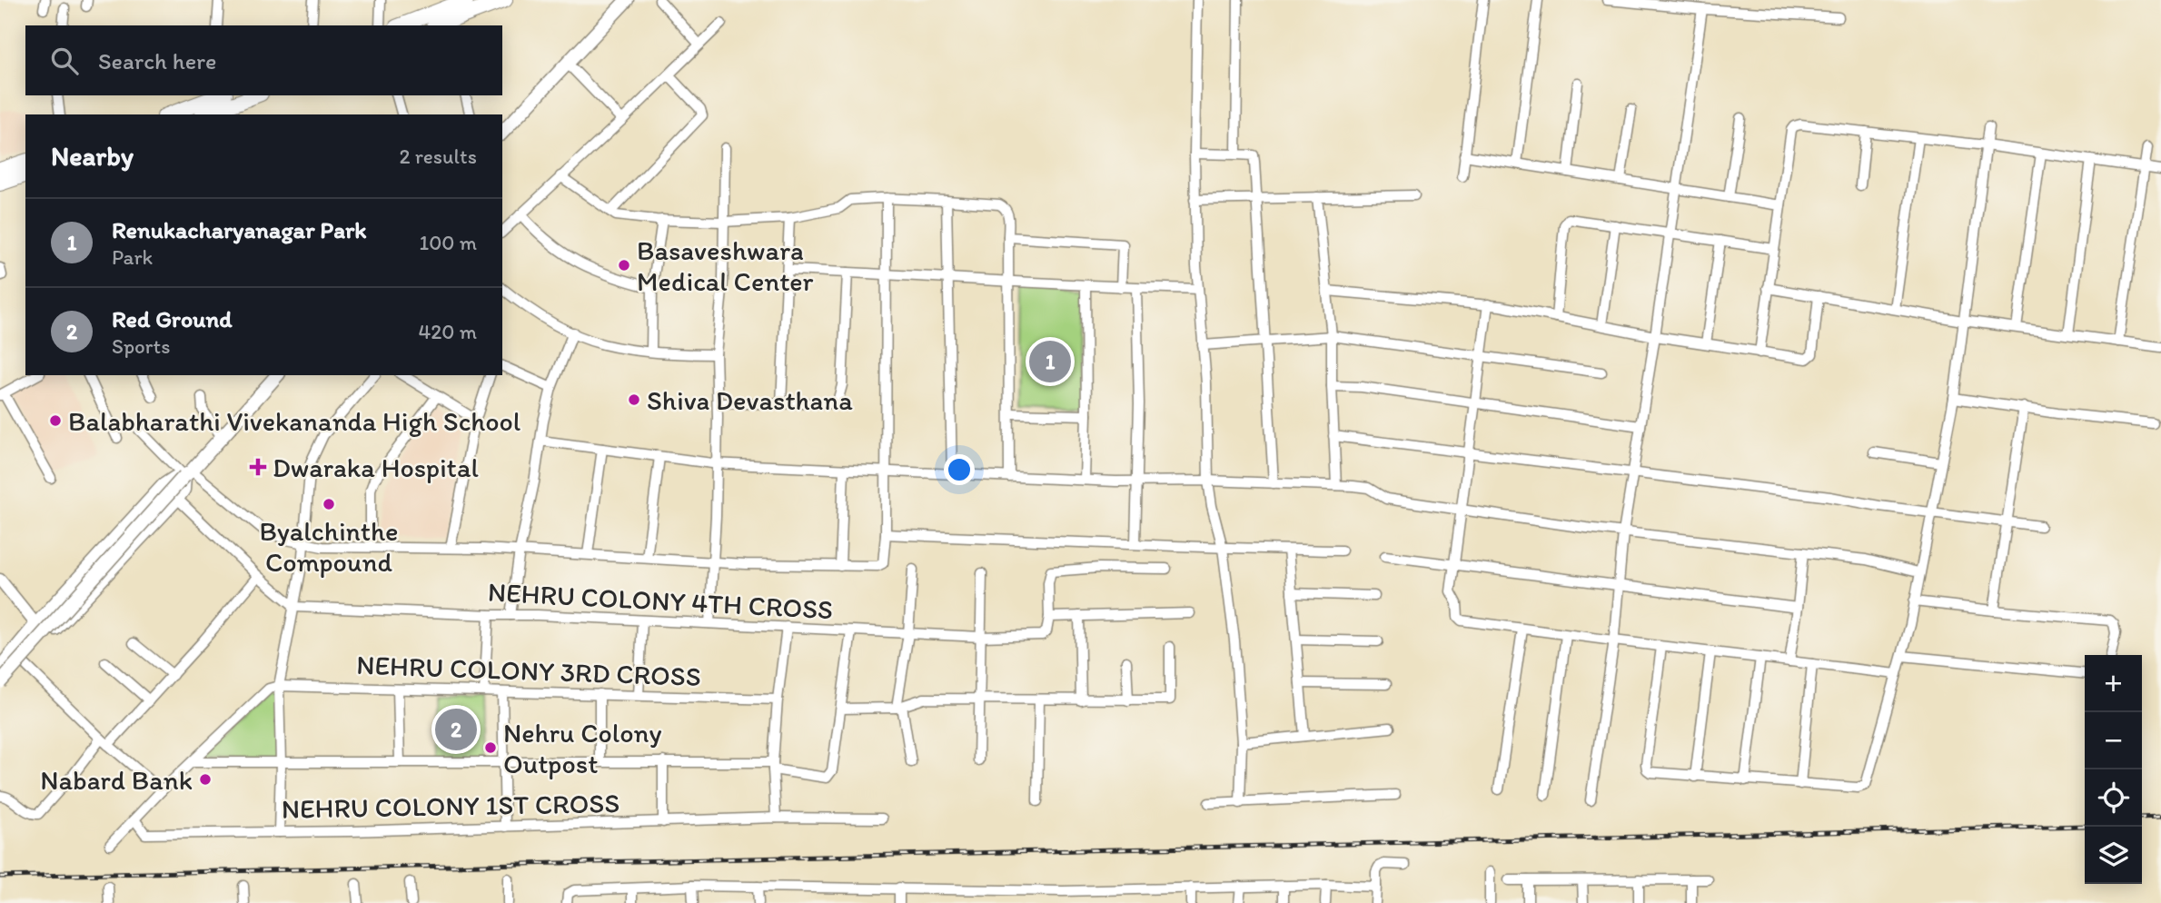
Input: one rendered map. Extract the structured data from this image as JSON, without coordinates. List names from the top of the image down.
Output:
{
  "streets": {
    "street": ["NEHRU COLONY 4TH CROSS", "NEHRU COLONY 3RD CROSS", "NEHRU COLONY 1ST CROSS"]
  },
  "places": {
    "other": [
      "Basaveshwara Medical Center",
      "Shiva Devasthana",
      "Balabharathi Vivekananda High School",
      "Byalchinthe Compound",
      "Nehru Colony Outpost",
      "Nabard Bank"
    ],
    "health": ["Dwaraka Hospital"]
  },
  "page": {
    "search": "Search here",
    "heading": ["Nearby", "2 results"],
    "list": [
      {
        "mark": "1",
        "name": "Renukacharyanagar Park",
        "note": "Park",
        "value": "100 m"
      },
      {
        "mark": "2",
        "name": "Red Ground",
        "note": "Sports",
        "value": "420 m"
      }
    ],
    "pins": ["1", "2"],
    "map_buttons": ["+", "−"]
  }
}
